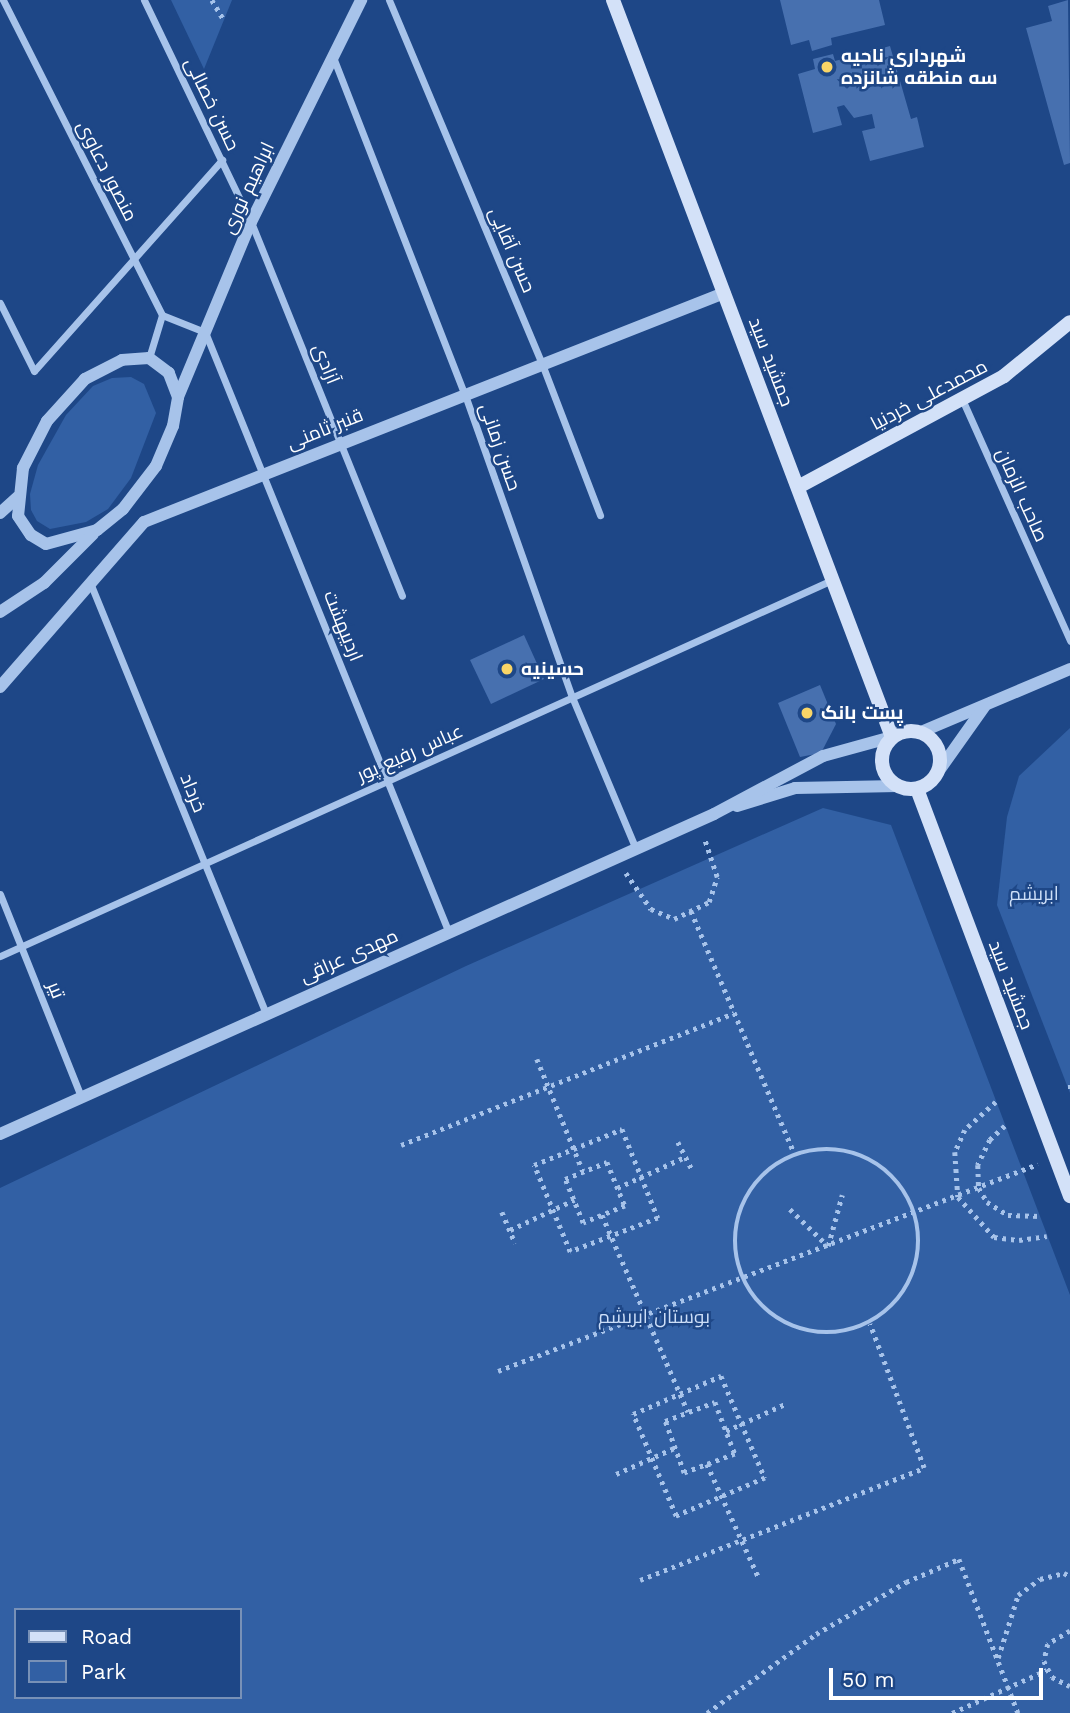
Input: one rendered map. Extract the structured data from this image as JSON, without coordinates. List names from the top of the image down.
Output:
{
  "streets": {
    "main road": ["جمشید سید", "محمدعلی خردنیا"],
    "street": [
      "حسن خصالی",
      "منصور دعاوی",
      "ابراهیم نوری",
      "حسن آقایی",
      "آزادی",
      "قنبر ثامنی",
      "حسن زمانی",
      "صاحب الزمان",
      "اردیبهشت",
      "عباس رفیع پور",
      "خرداد",
      "مهدی عراقی",
      "تیر"
    ]
  },
  "crossings": [
    ["حسن خصالی", "ابراهیم نوری"],
    ["حسن خصالی", "آزادی"],
    ["ابراهیم نوری", "آزادی"],
    ["ابراهیم نوری", "حسن زمانی"],
    ["ابراهیم نوری", "اردیبهشت"],
    ["حسن آقایی", "قنبر ثامنی"],
    ["جمشید سید", "محمدعلی خردنیا"],
    ["جمشید سید", "قنبر ثامنی"],
    ["جمشید سید", "عباس رفیع پور"],
    ["آزادی", "قنبر ثامنی"],
    ["محمدعلی خردنیا", "صاحب الزمان"],
    ["قنبر ثامنی", "حسن زمانی"],
    ["قنبر ثامنی", "اردیبهشت"],
    ["قنبر ثامنی", "خرداد"],
    ["حسن زمانی", "عباس رفیع پور"],
    ["حسن زمانی", "مهدی عراقی"],
    ["اردیبهشت", "عباس رفیع پور"],
    ["اردیبهشت", "مهدی عراقی"],
    ["عباس رفیع پور", "خرداد"],
    ["عباس رفیع پور", "تیر"],
    ["خرداد", "مهدی عراقی"],
    ["مهدی عراقی", "تیر"]
  ],
  "parks": ["ابریشم", "بوستان ابریشم"],
  "places": ["شهرداری ناحیه سه منطقه شانزده", "حسینیه", "پست بانک"],
  "legend": ["Road", "Park"],
  "scale_bar": "50 m"
}
